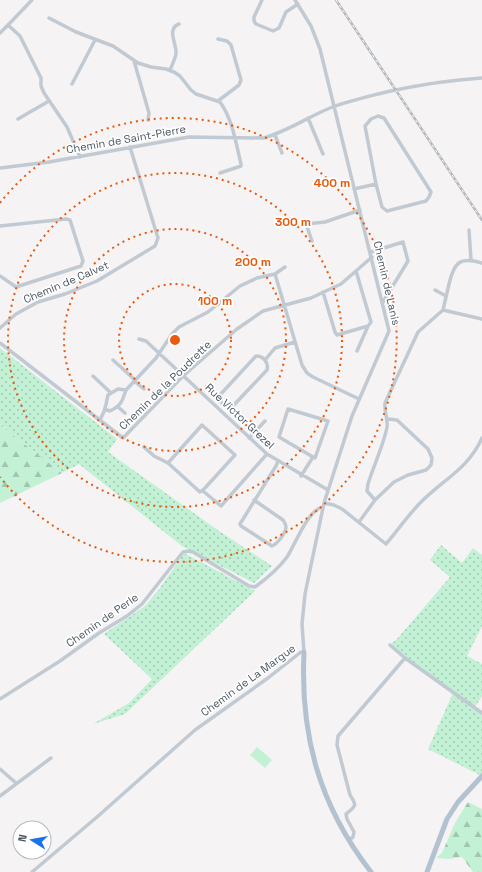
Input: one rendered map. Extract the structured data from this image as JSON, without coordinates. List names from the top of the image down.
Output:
{
  "streets": {
    "street": [
      "Chemin de Saint-Pierre",
      "Chemin de Calvet",
      "Chemin de Lanis",
      "Chemin de la Poudrette",
      "Rue Victor Grezel",
      "Chemin de Perle",
      "Chemin de La Margue"
    ]
  },
  "crossings": [
    ["Chemin de Saint-Pierre", "Chemin de Calvet"],
    ["Chemin de Saint-Pierre", "Chemin de Lanis"],
    ["Chemin de Lanis", "Chemin de la Poudrette"],
    ["Chemin de Lanis", "Rue Victor Grezel"],
    ["Chemin de Lanis", "Chemin de Perle"],
    ["Chemin de Lanis", "Chemin de La Margue"],
    ["Chemin de la Poudrette", "Rue Victor Grezel"],
    ["Chemin de Perle", "Chemin de La Margue"]
  ],
  "north": "left",
  "rings": [
    "400 m",
    "300 m",
    "200 m",
    "100 m"
  ]
}
